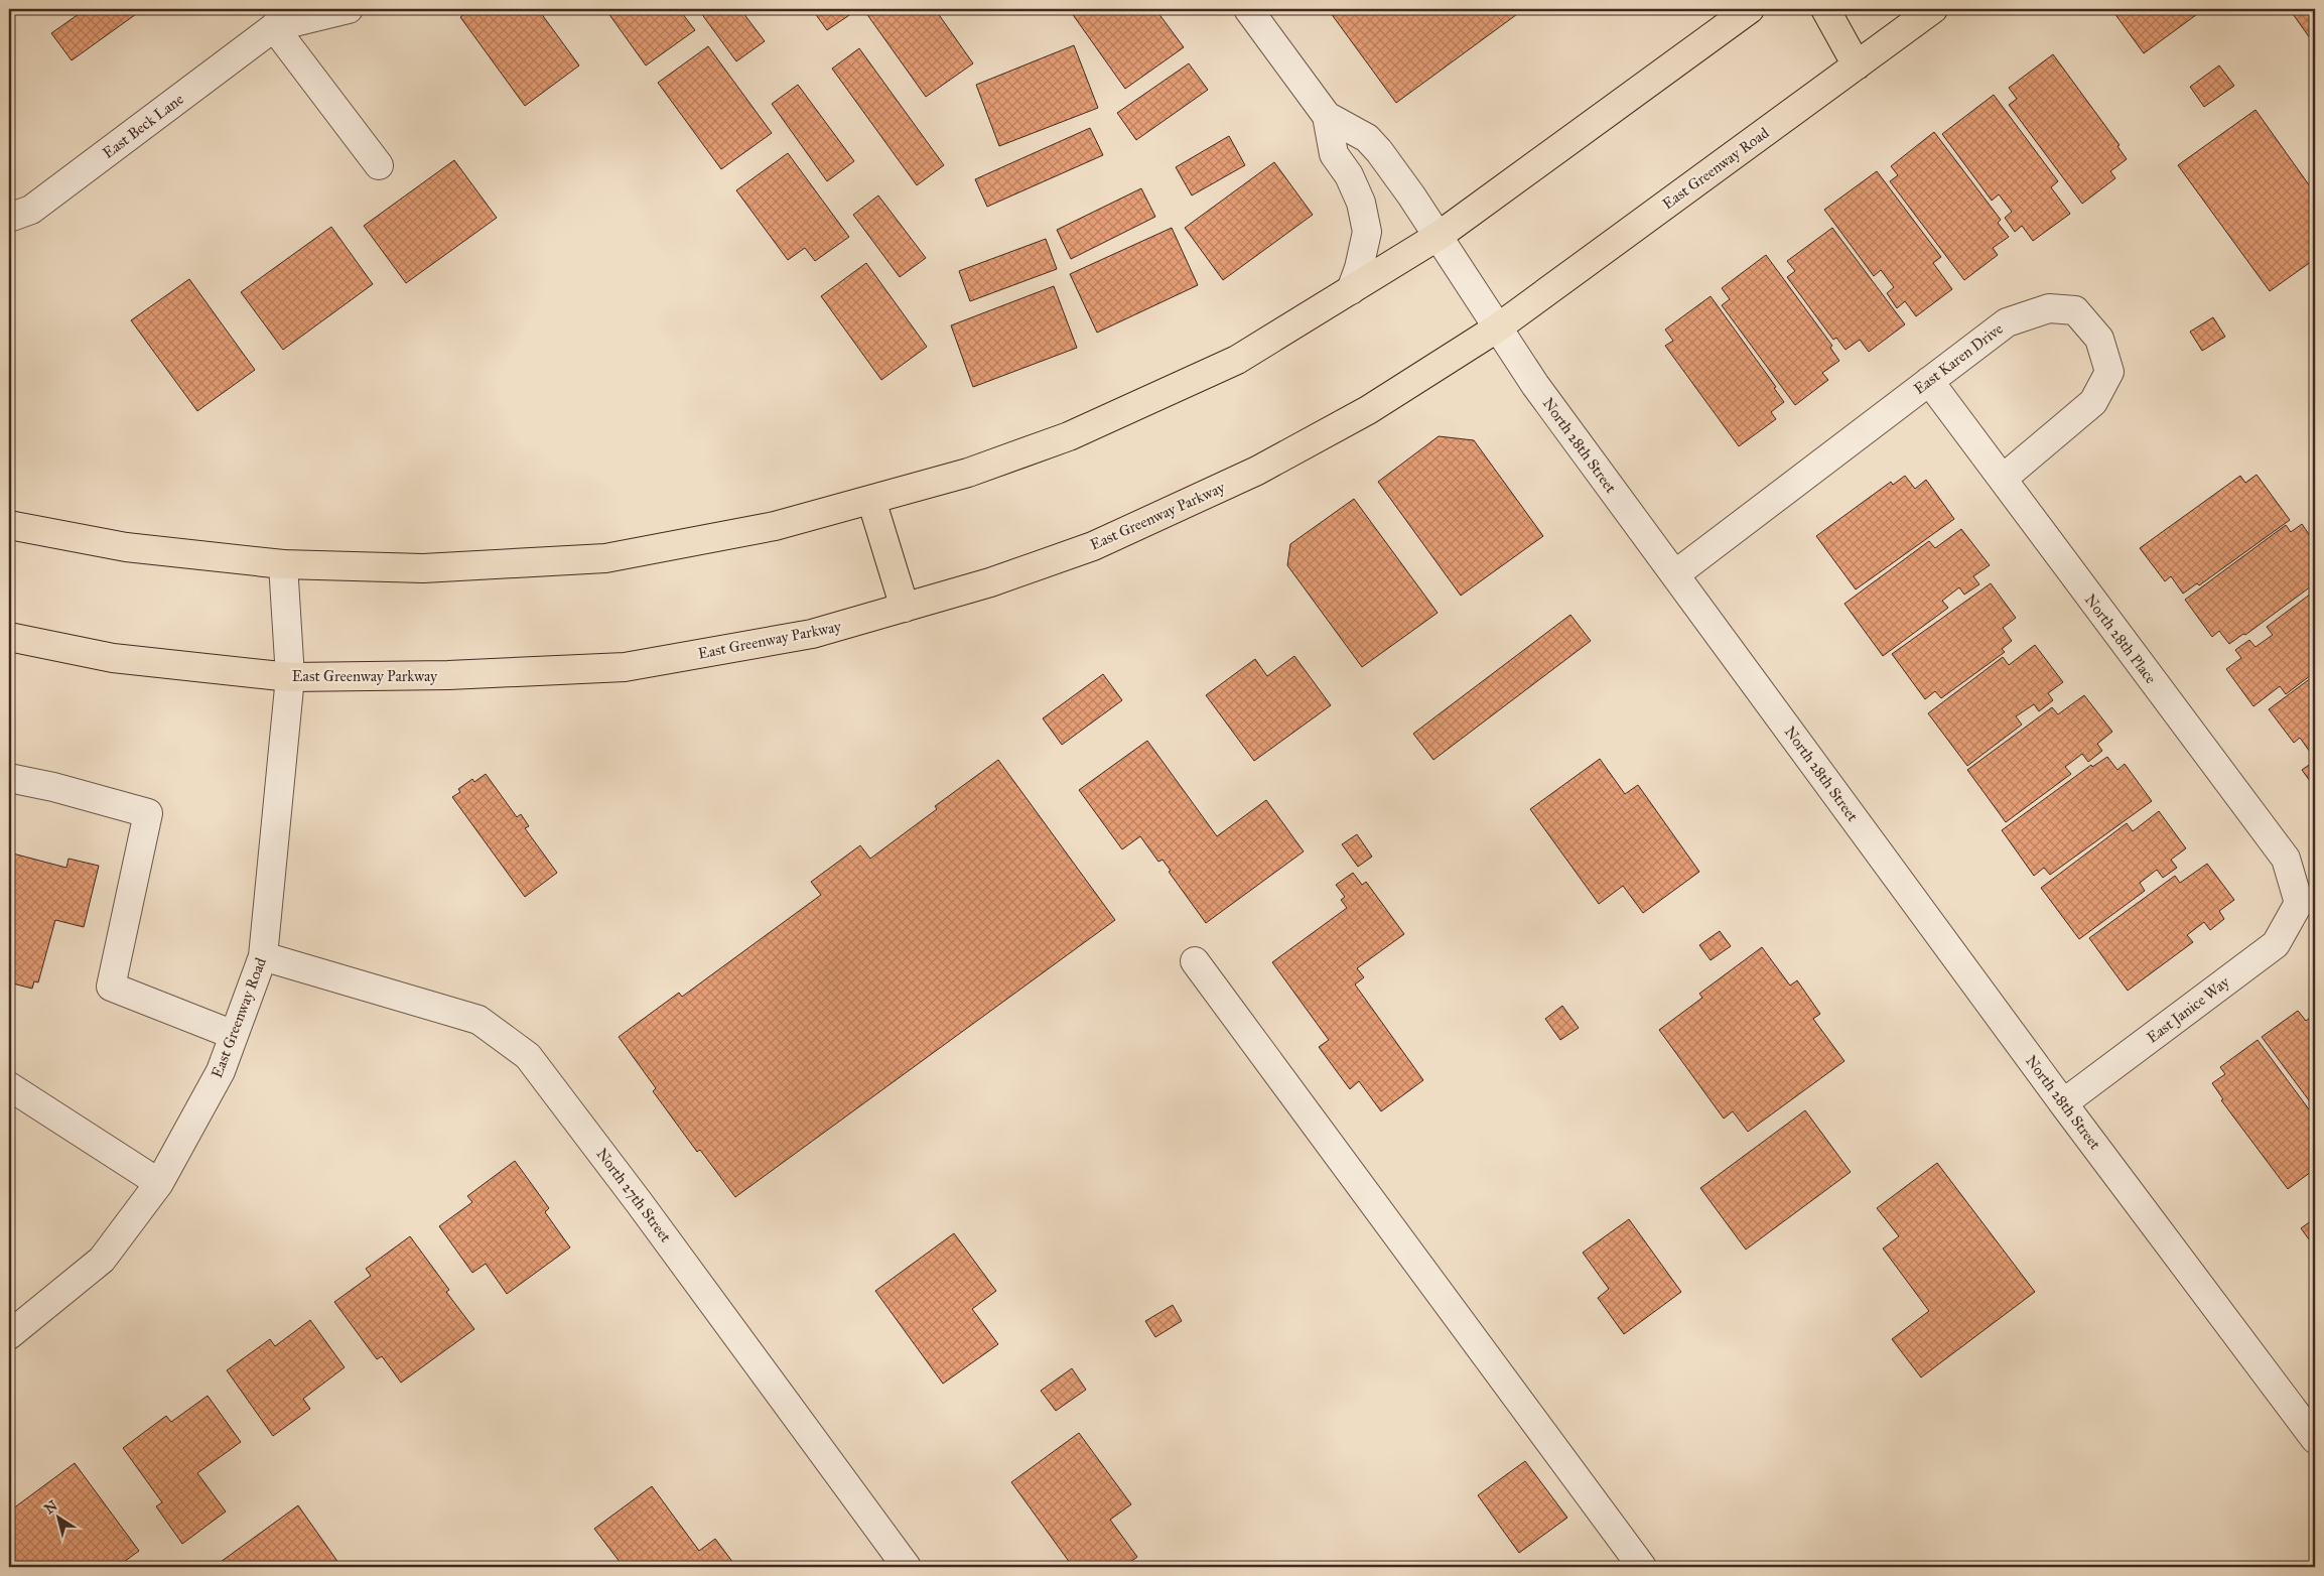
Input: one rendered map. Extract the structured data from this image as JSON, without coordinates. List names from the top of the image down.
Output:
{
  "streets": {
    "main road": ["East Greenway Road", "East Greenway Parkway"],
    "street": [
      "East Beck Lane",
      "East Karen Drive",
      "North 28th Street",
      "North 28th Place",
      "East Janice Way",
      "North 27th Street"
    ]
  },
  "crossings": [
    ["East Greenway Road", "North 28th Street"],
    ["East Greenway Road", "East Greenway Parkway"],
    ["East Greenway Road", "North 27th Street"],
    ["East Karen Drive", "North 28th Street"],
    ["East Karen Drive", "North 28th Place"],
    ["North 28th Street", "East Greenway Parkway"],
    ["North 28th Street", "East Janice Way"],
    ["North 28th Place", "East Janice Way"]
  ],
  "north": "top left"
}
